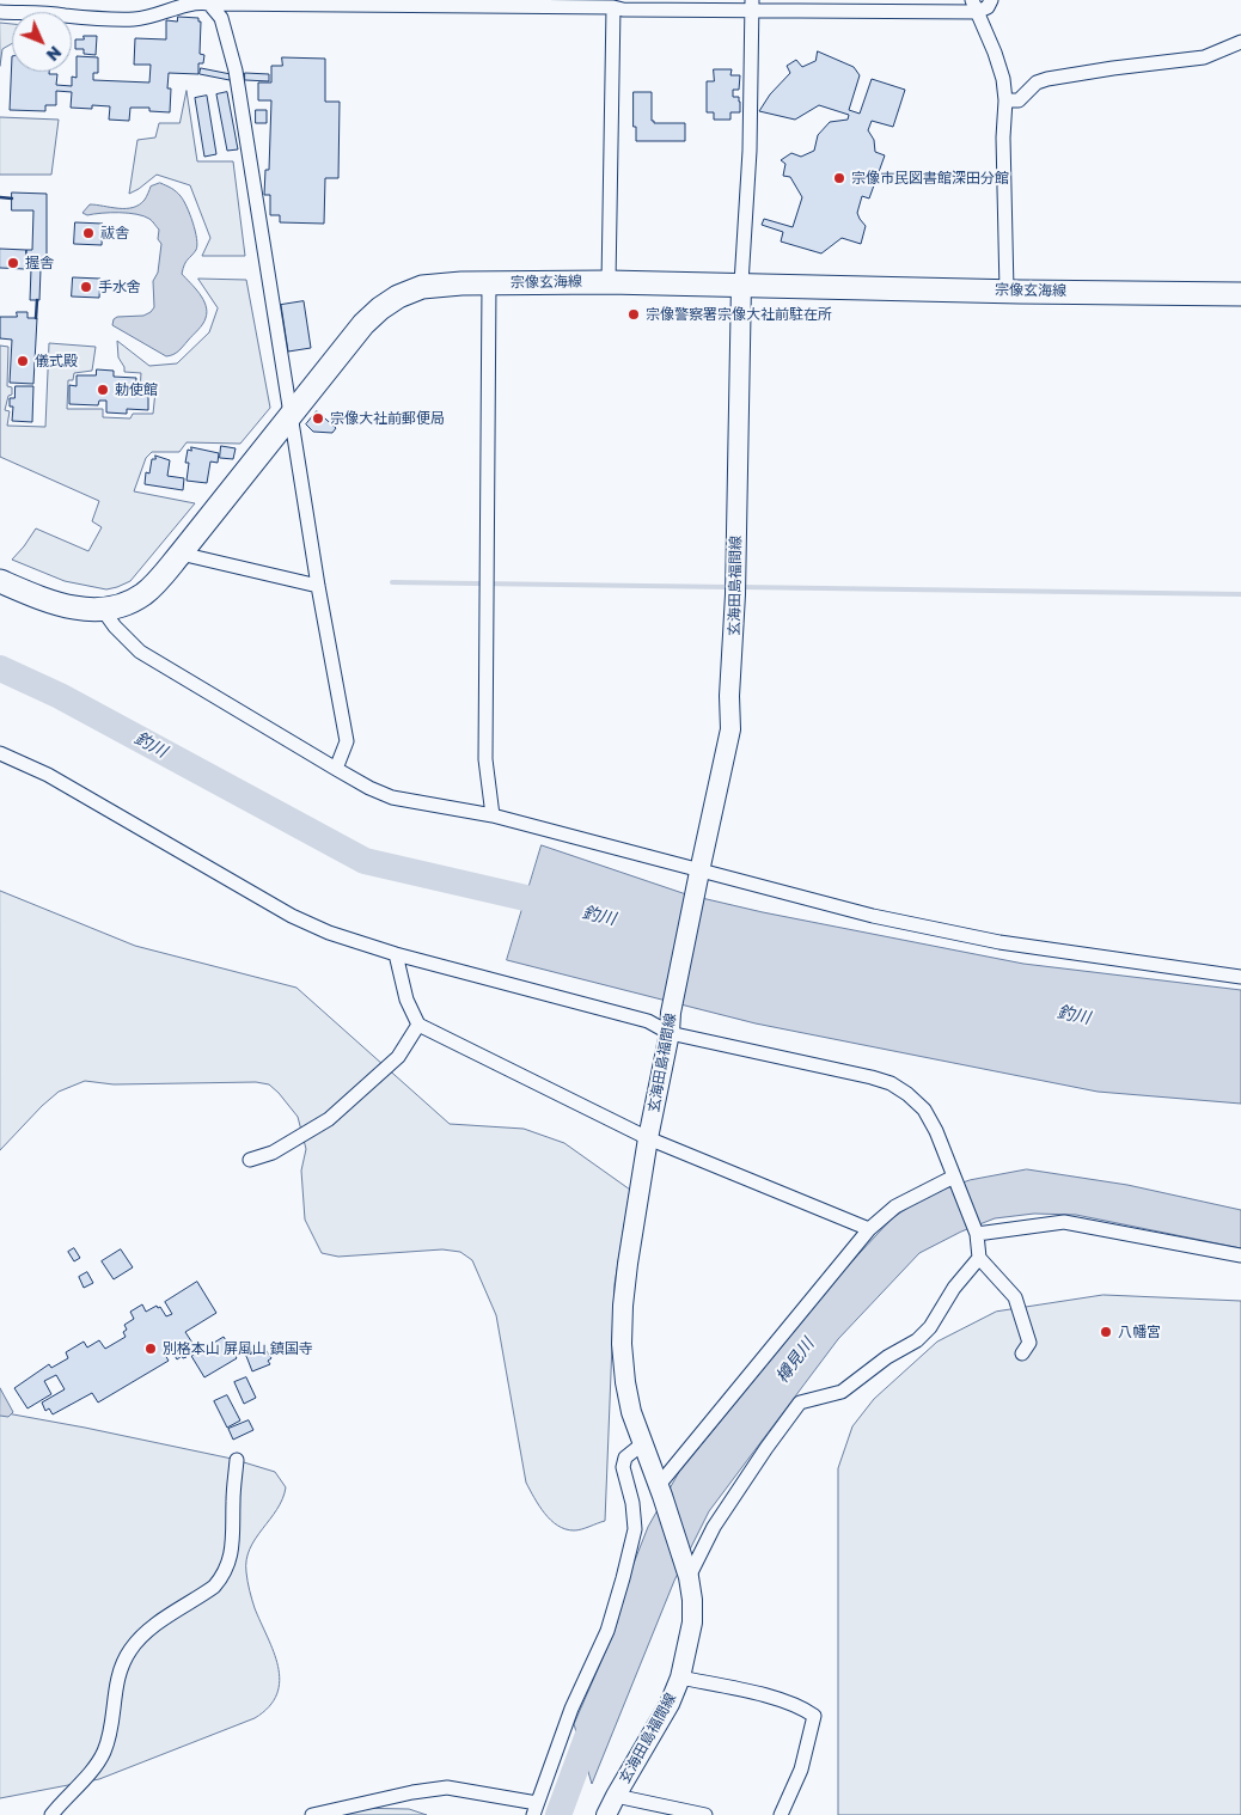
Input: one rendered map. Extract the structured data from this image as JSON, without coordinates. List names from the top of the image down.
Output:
{
  "streets": {
    "main road": ["宗像玄海線", "玄海田島福間線"]
  },
  "crossings": [
    ["宗像玄海線", "玄海田島福間線"]
  ],
  "water": ["釣川", "樽見川"],
  "places": [
    "宗像市民図書館深田分館",
    "祓舎",
    "握舎",
    "手水舍",
    "宗像警察署宗像大社前駐在所",
    "儀式殿",
    "勅使館",
    "宗像大社前郵便局",
    "八幡宮",
    "別格本山 屏風山 鎮国寺"
  ],
  "north": "bottom right"
}
